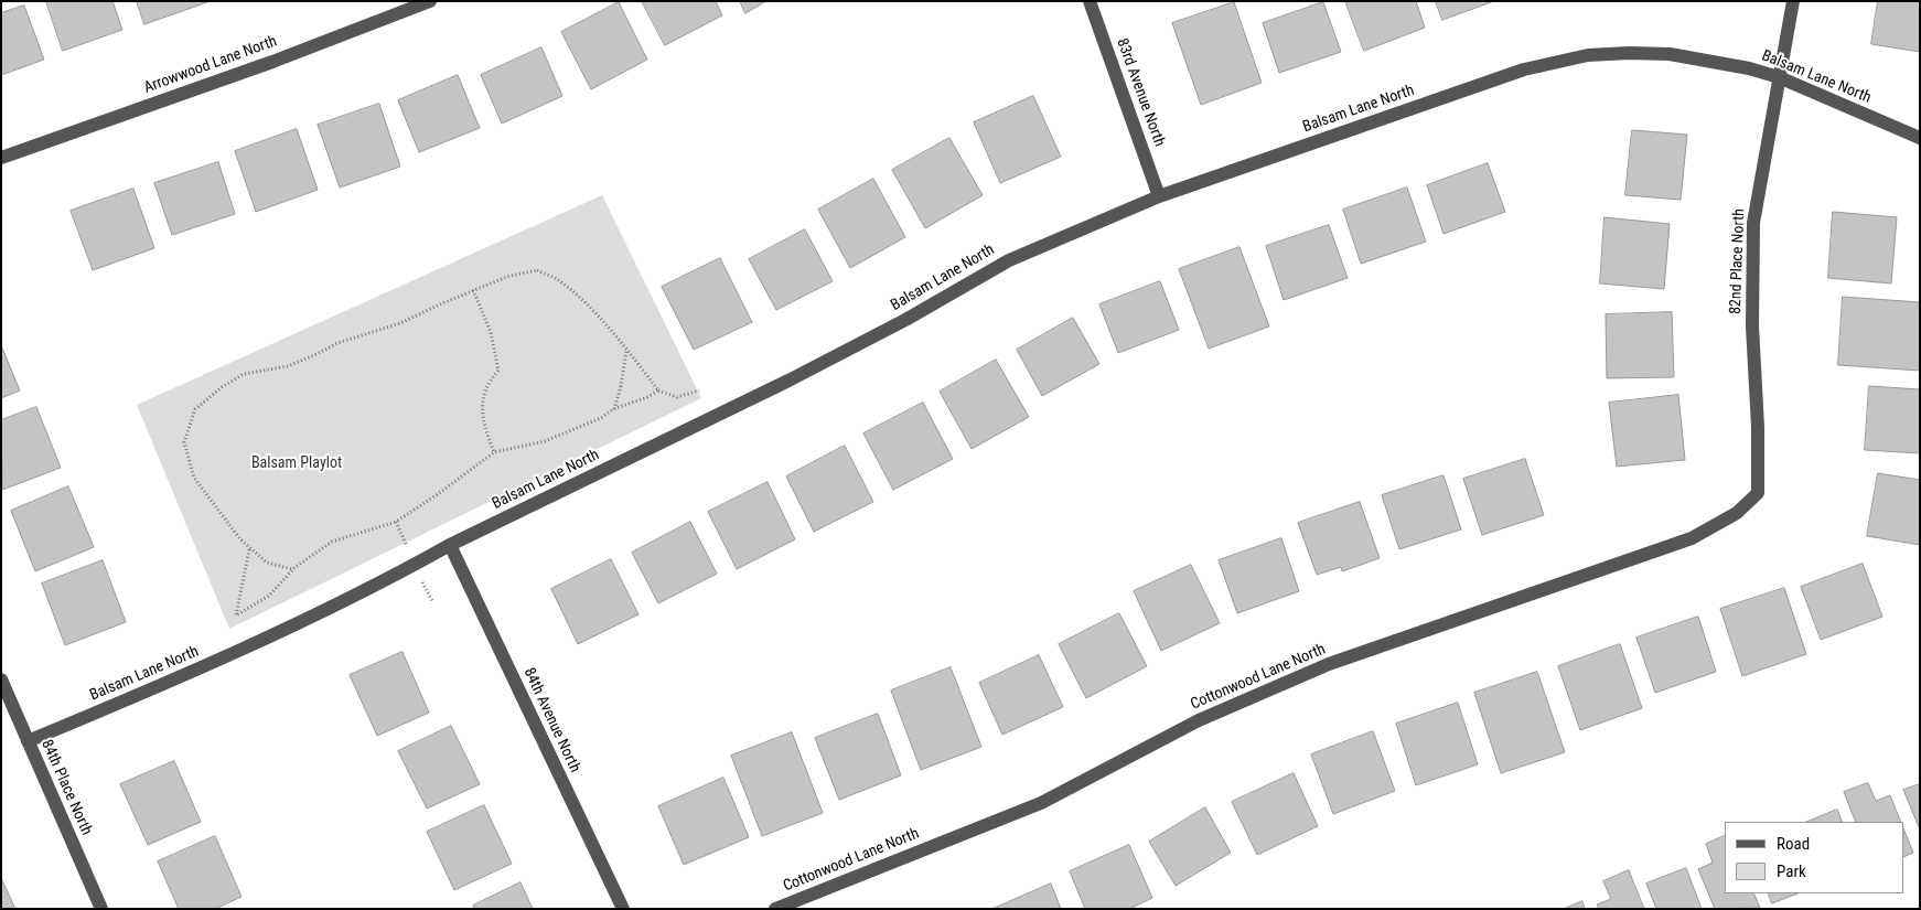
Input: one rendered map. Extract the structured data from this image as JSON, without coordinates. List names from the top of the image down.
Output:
{
  "streets": {
    "street": [
      "Arrowwood Lane North",
      "Balsam Lane North",
      "83rd Avenue North",
      "82nd Place North",
      "Cottonwood Lane North",
      "84th Avenue North",
      "84th Place North"
    ]
  },
  "crossings": [
    ["Balsam Lane North", "83rd Avenue North"],
    ["Balsam Lane North", "82nd Place North"],
    ["Balsam Lane North", "84th Avenue North"],
    ["Balsam Lane North", "84th Place North"],
    ["82nd Place North", "Cottonwood Lane North"]
  ],
  "parks": ["Balsam Playlot"],
  "legend": ["Road", "Park"]
}
